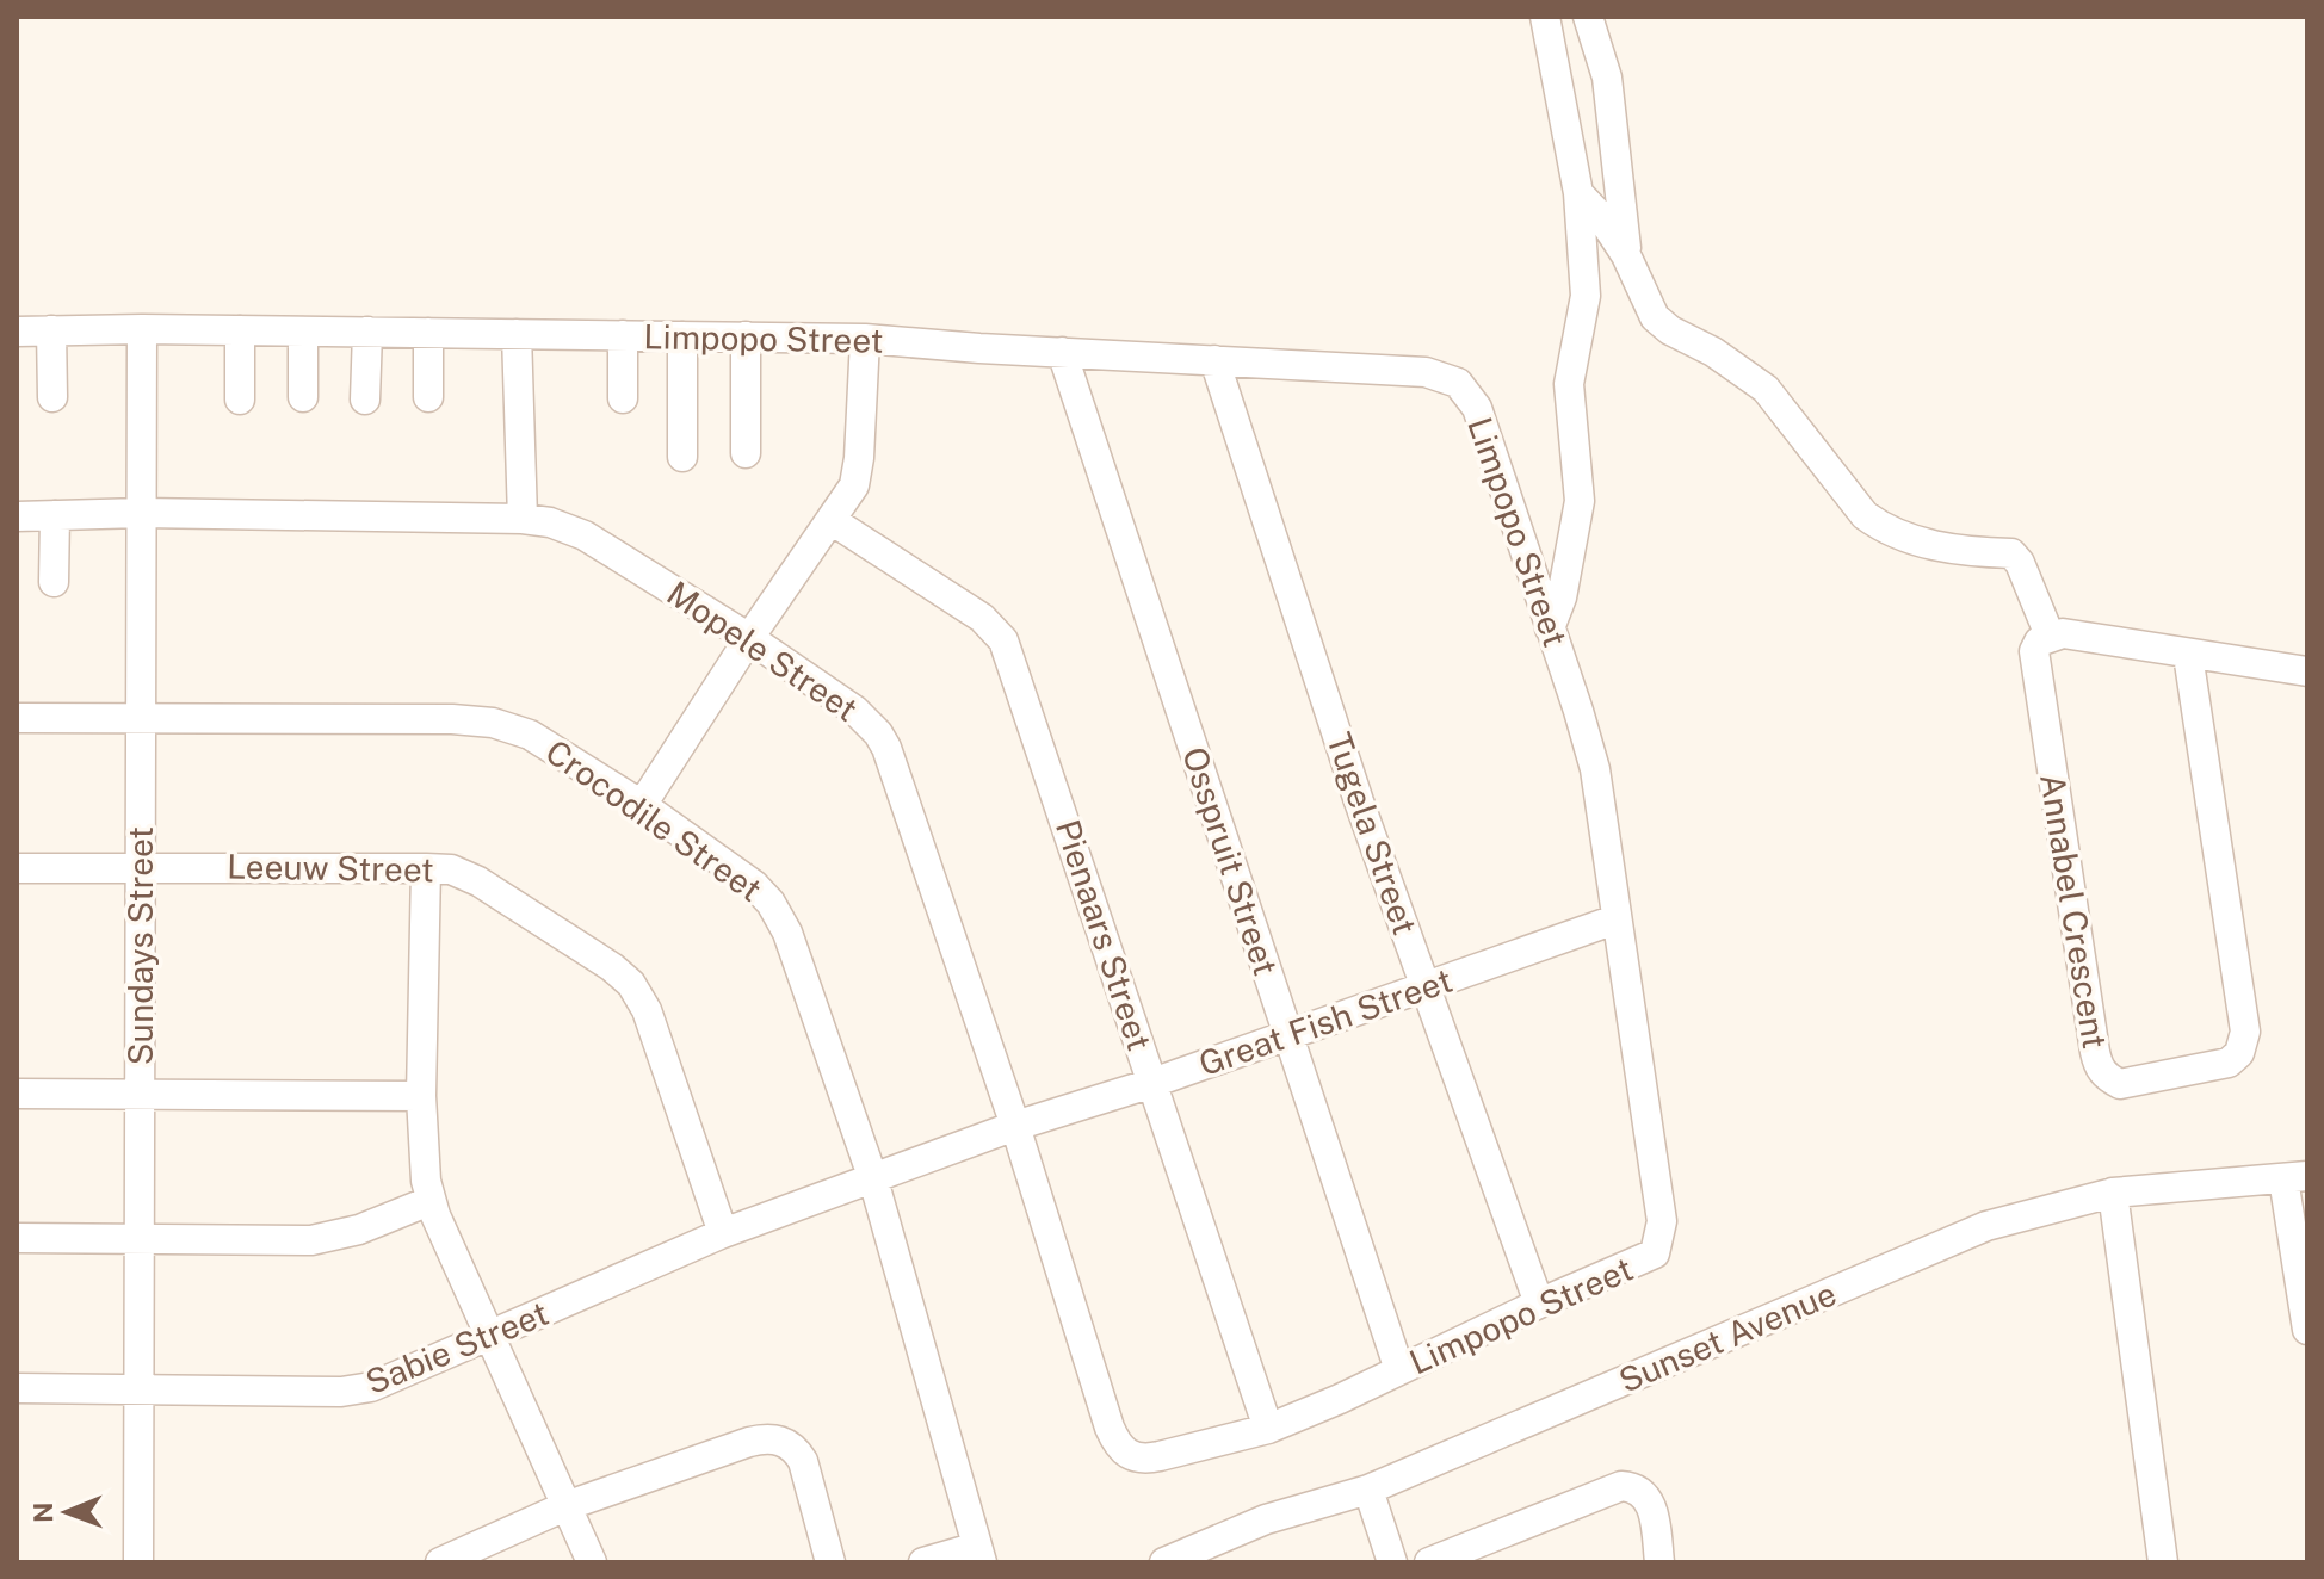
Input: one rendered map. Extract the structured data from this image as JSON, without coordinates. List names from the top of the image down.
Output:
{
  "streets": {
    "street": [
      "Limpopo Street",
      "Mopele Street",
      "Crocodile Street",
      "Tugela Street",
      "Osspruit Street",
      "Leeuw Street",
      "Annabel Crescent",
      "Pienaars Street",
      "Sundays Street",
      "Great Fish Street",
      "Sunset Avenue",
      "Sabie Street"
    ]
  },
  "crossings": [
    ["Limpopo Street", "Mopele Street"],
    ["Limpopo Street", "Tugela Street"],
    ["Limpopo Street", "Osspruit Street"],
    ["Limpopo Street", "Pienaars Street"],
    ["Limpopo Street", "Sundays Street"],
    ["Limpopo Street", "Great Fish Street"],
    ["Mopele Street", "Sundays Street"],
    ["Mopele Street", "Great Fish Street"],
    ["Crocodile Street", "Sundays Street"],
    ["Crocodile Street", "Great Fish Street"],
    ["Crocodile Street", "Sabie Street"],
    ["Tugela Street", "Great Fish Street"],
    ["Osspruit Street", "Great Fish Street"],
    ["Leeuw Street", "Sundays Street"],
    ["Leeuw Street", "Sabie Street"],
    ["Pienaars Street", "Great Fish Street"],
    ["Sundays Street", "Sabie Street"],
    ["Great Fish Street", "Sabie Street"]
  ],
  "north": "left"
}
